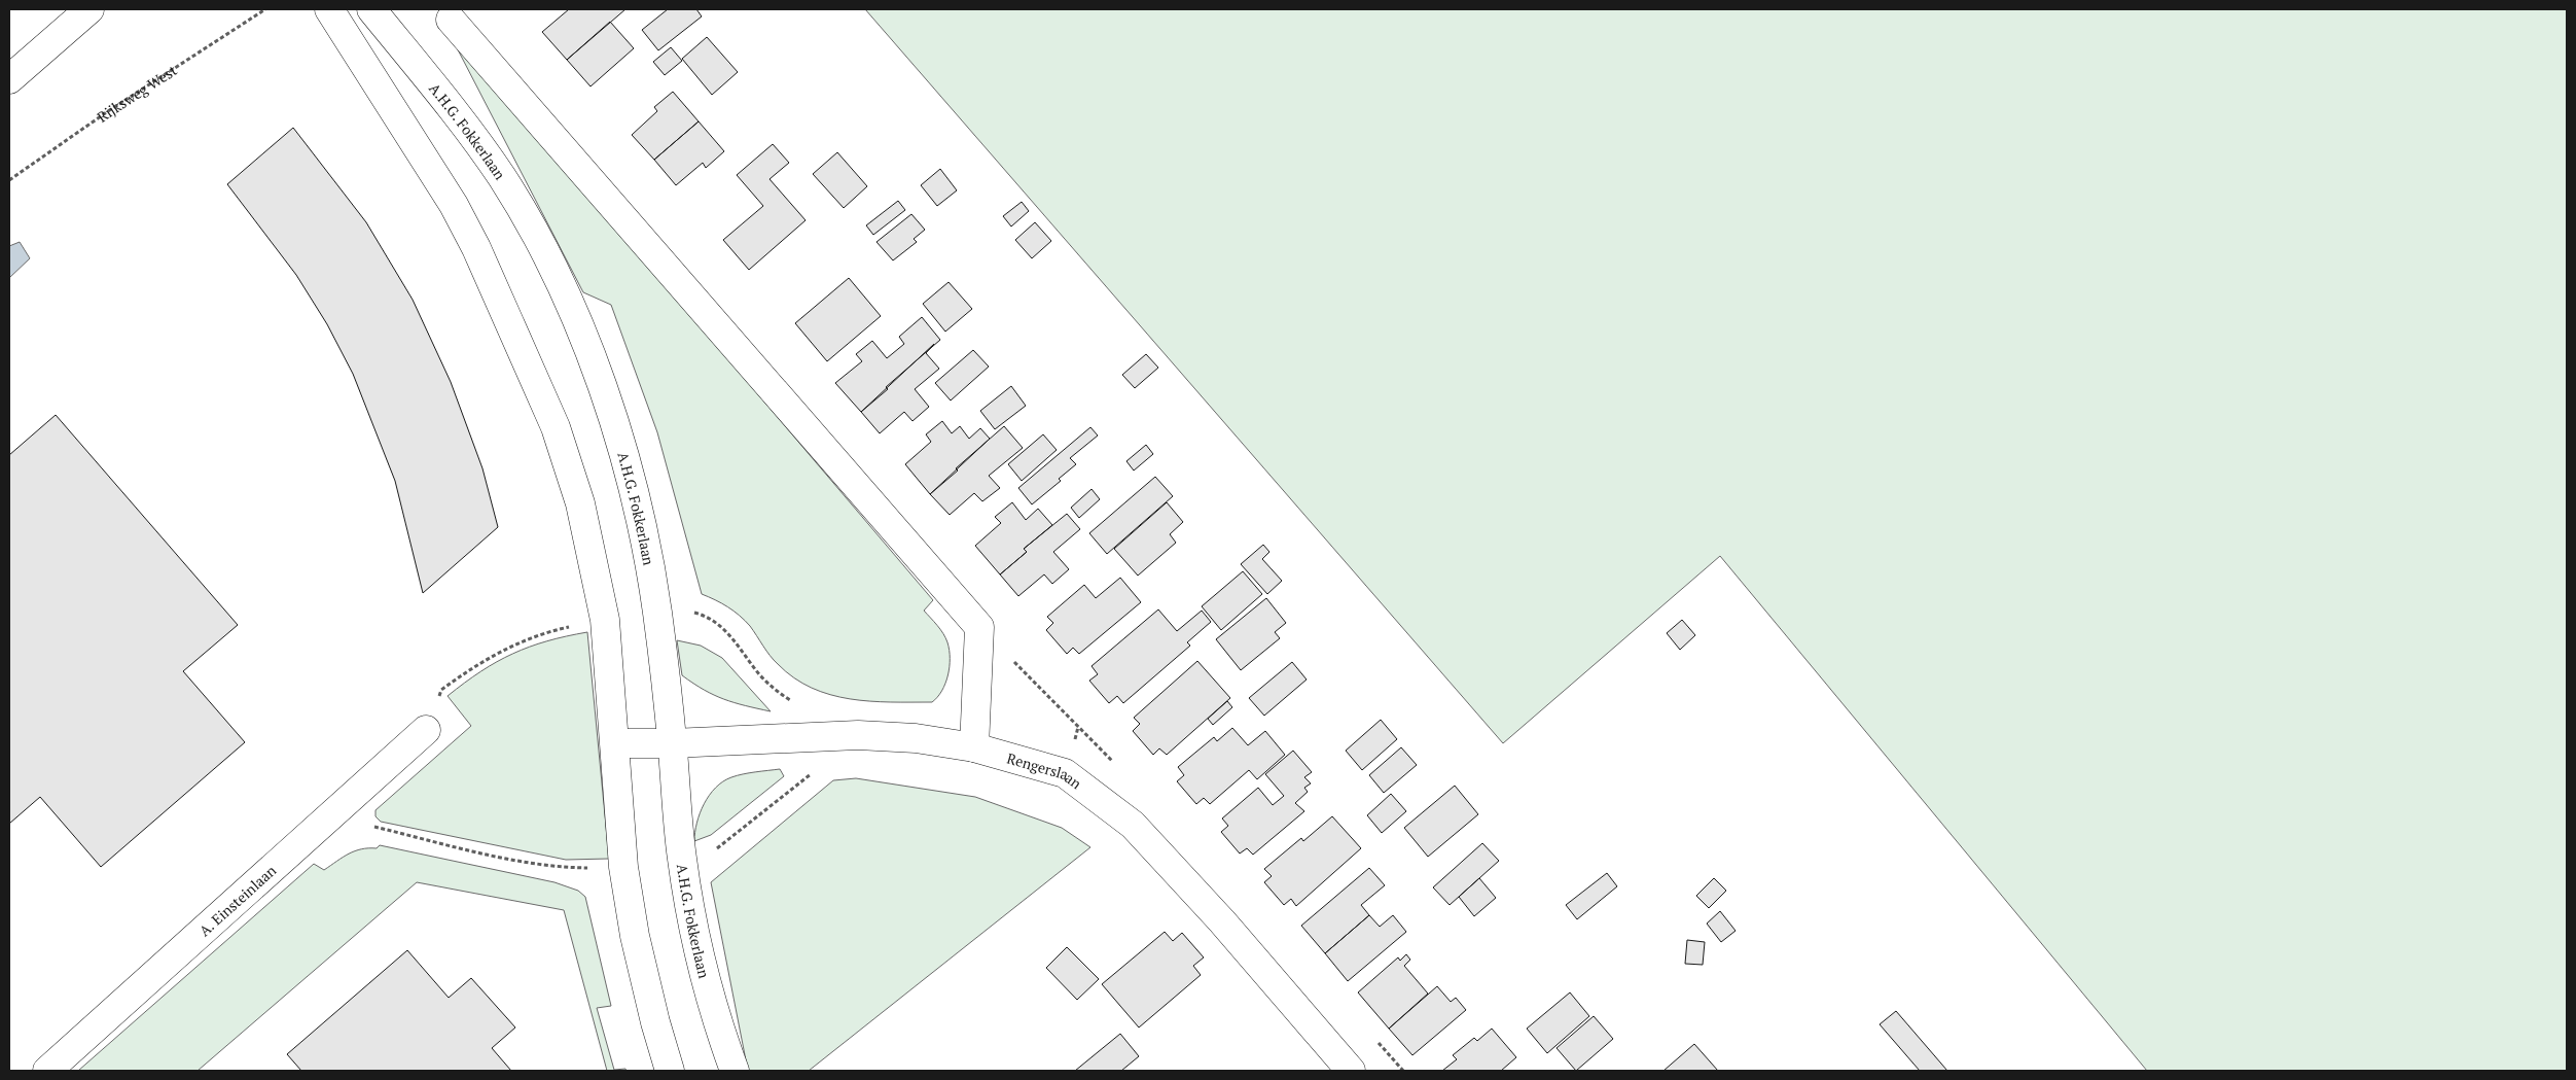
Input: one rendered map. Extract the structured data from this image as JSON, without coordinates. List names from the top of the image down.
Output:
{
  "streets": {
    "main road": ["A.H.G. Fokkerlaan", "Rengerslaan", "A. Einsteinlaan"],
    "path": ["Rijksweg West"]
  },
  "crossings": [
    ["A.H.G. Fokkerlaan", "Rengerslaan"]
  ]
}
